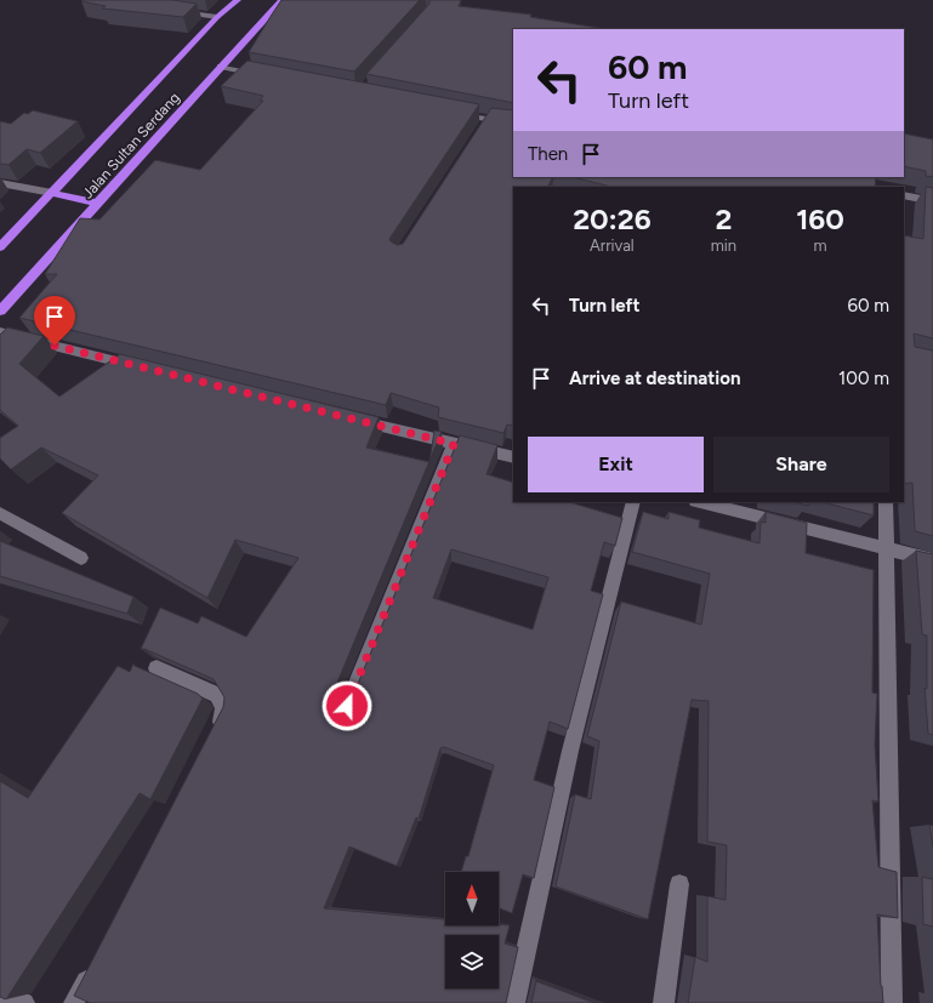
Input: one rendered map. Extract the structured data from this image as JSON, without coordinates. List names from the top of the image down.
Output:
{
  "streets": {
    "highway": ["Jalan Sultan Serdang"]
  },
  "north": "top",
  "page": {
    "turn": ["60 m", "Turn left"],
    "then": "Then",
    "eta": [
      "20:26",
      "Arrival",
      "2",
      "min",
      "160",
      "m"
    ],
    "list": [
      {
        "name": "Turn left",
        "value": "60 m"
      },
      {
        "name": "Arrive at destination",
        "value": "100 m"
      }
    ],
    "buttons": ["Exit", "Share"]
  }
}
